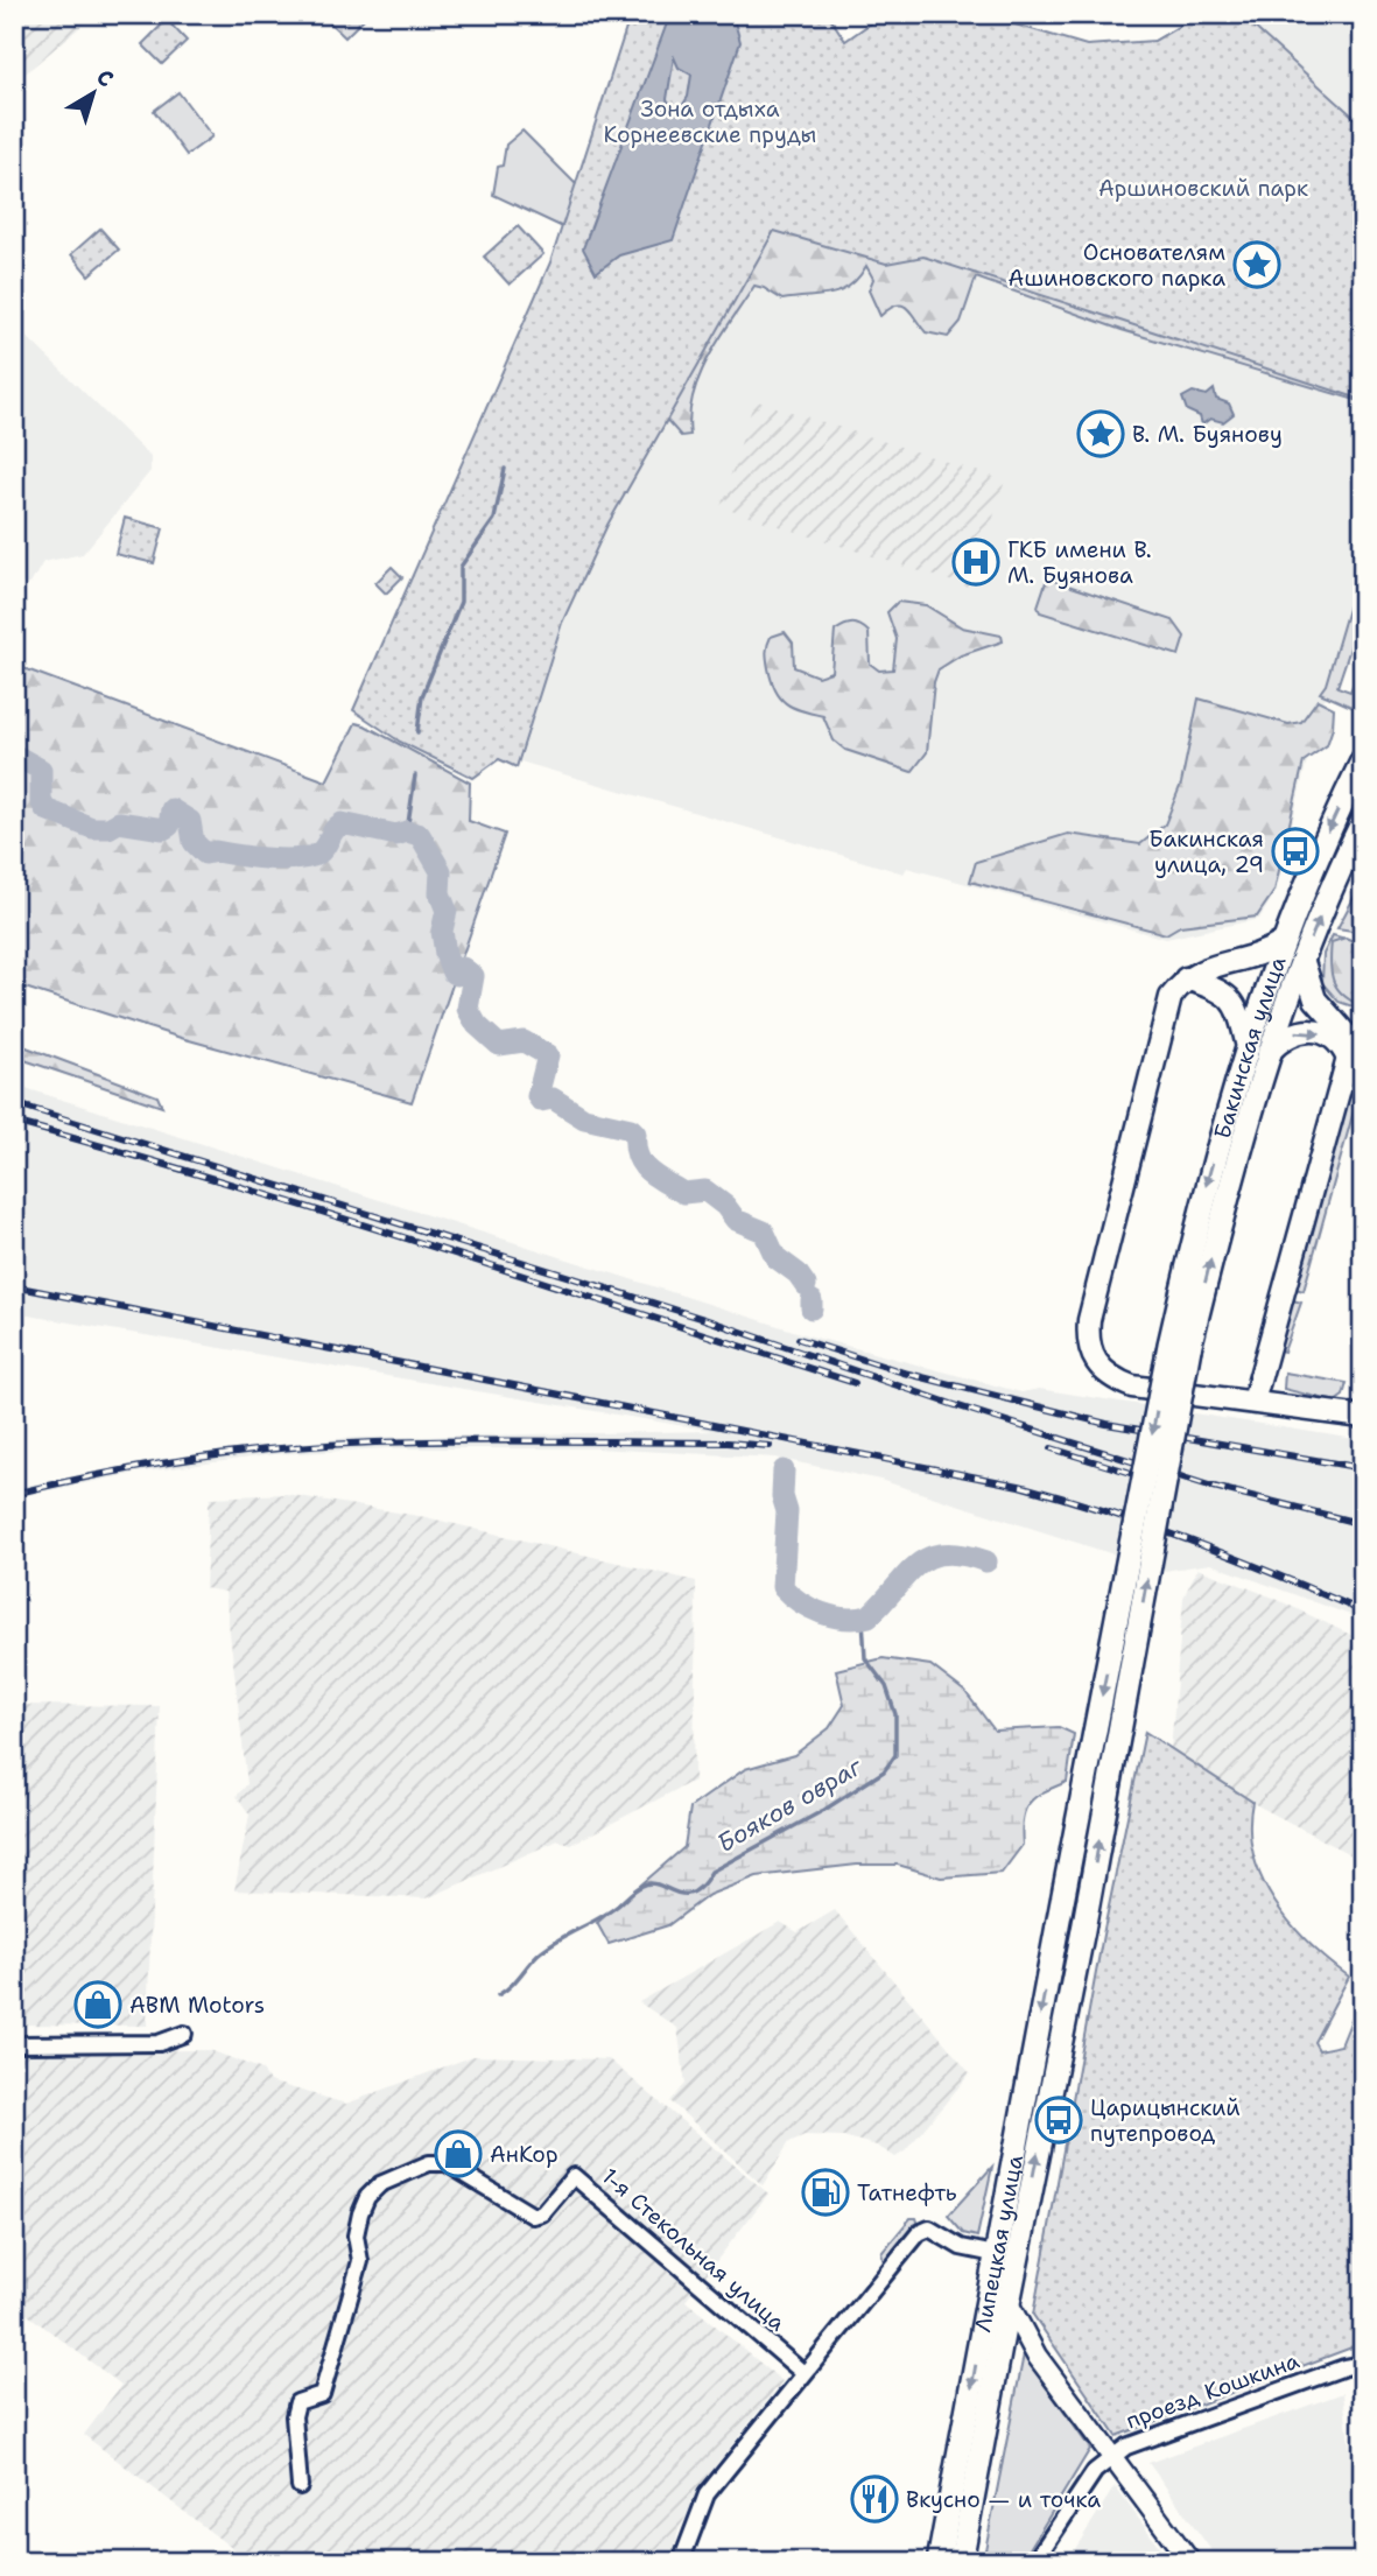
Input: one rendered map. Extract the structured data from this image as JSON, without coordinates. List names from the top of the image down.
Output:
{
  "streets": {
    "main road": ["Бакинская улица", "Липецкая улица"],
    "street": ["1-я Стекольная улица", "проезд Кошкина"]
  },
  "crossings": [
    ["Бакинская улица", "Липецкая улица"]
  ],
  "water": ["Бояков овраг"],
  "parks": ["Зона отдыха Корнеевские пруды", "Аршиновский парк"],
  "places": {
    "place": ["Основателям Ашиновского парка", "В. М. Буянову"],
    "hospital": ["ГКБ имени В. М. Буянова"],
    "bus stop": ["Бакинская улица, 29", "Царицынский путепровод"],
    "shop": ["ABM Motors", "АнКор"],
    "fuel station": ["Татнефть"],
    "restaurant": ["Вкусно — и точка"]
  },
  "north": "top right"
}
